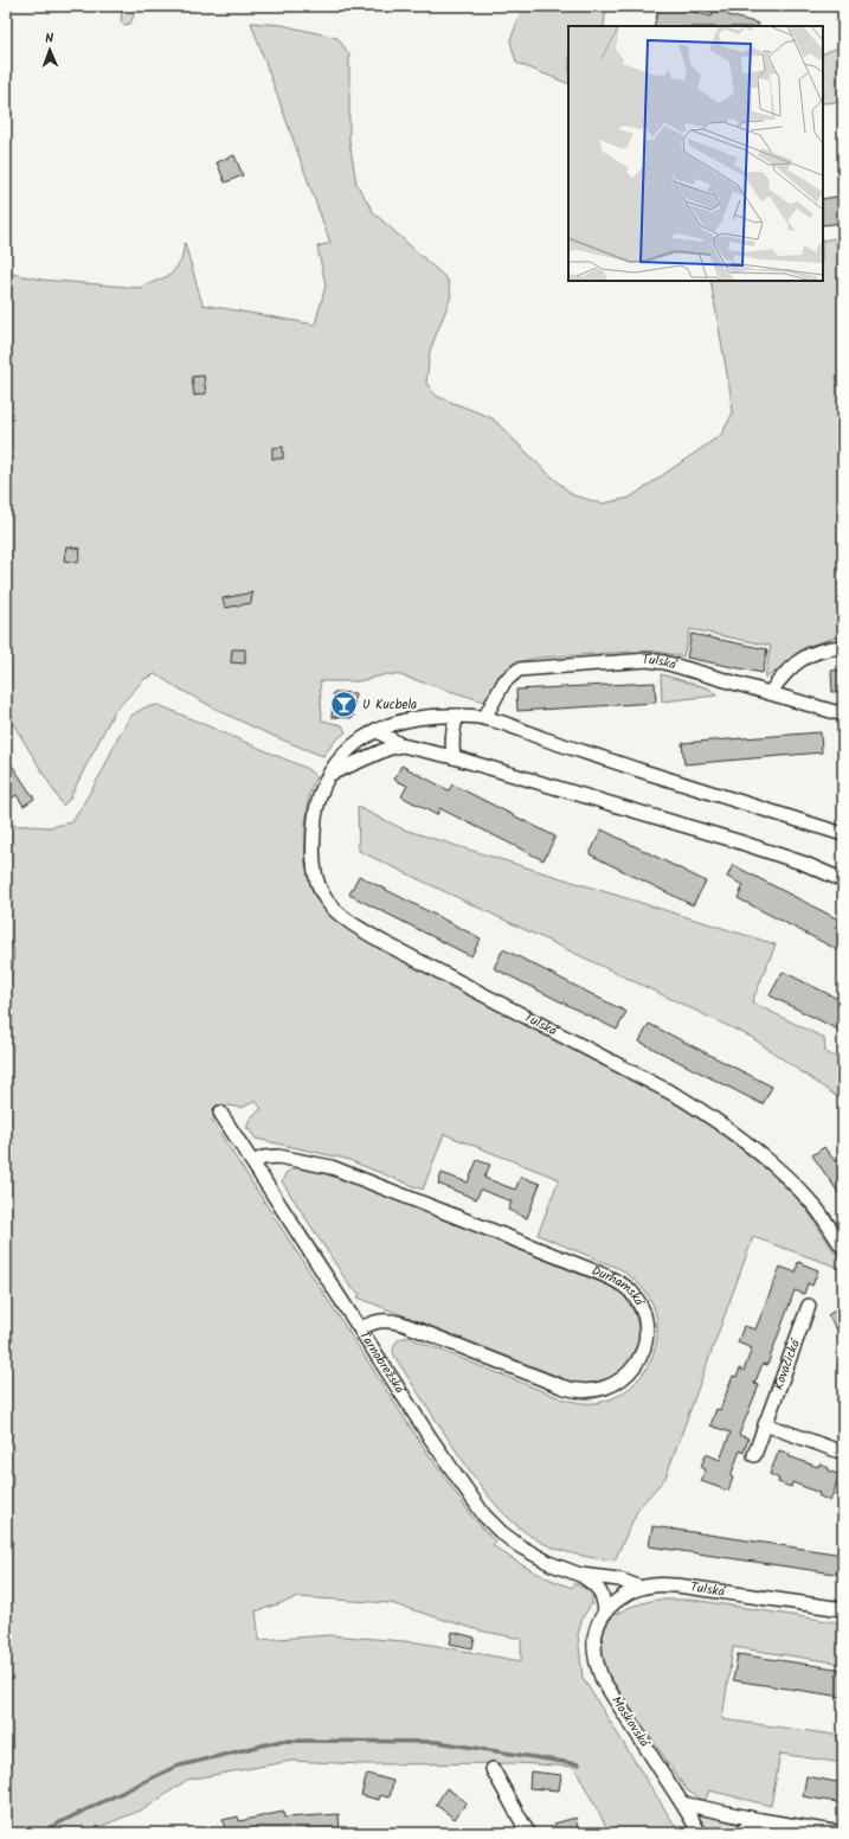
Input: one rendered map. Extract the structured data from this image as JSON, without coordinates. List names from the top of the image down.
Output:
{
  "streets": {
    "street": [
      "Tulská",
      "Durhamská",
      "Tarnobrežská",
      "Kovačická",
      "Moskovská"
    ]
  },
  "crossings": [
    ["Tulská", "Tarnobrežská"],
    ["Tulská", "Moskovská"],
    ["Durhamská", "Tarnobrežská"]
  ],
  "places": {
    "bar": ["U Kucbela"]
  },
  "north": "top"
}
